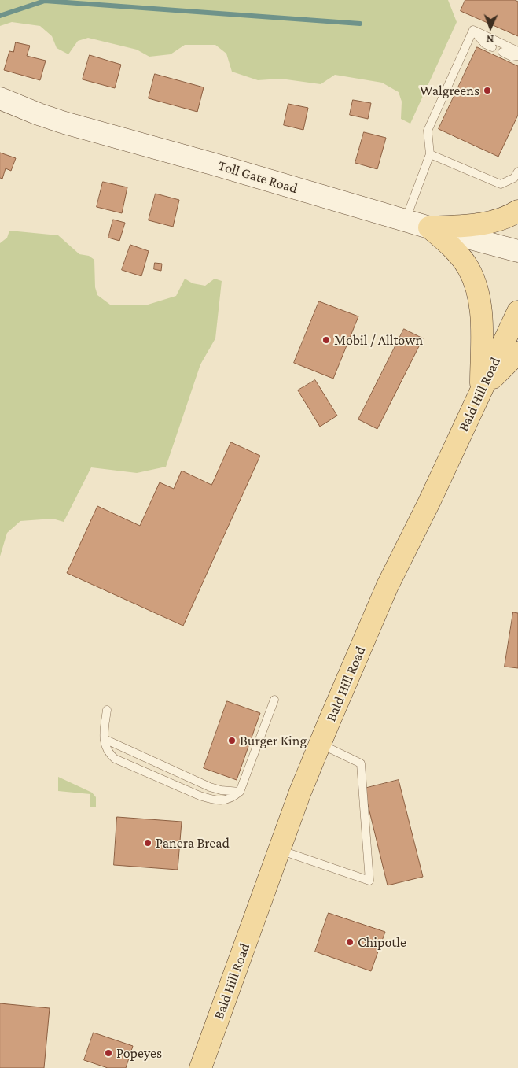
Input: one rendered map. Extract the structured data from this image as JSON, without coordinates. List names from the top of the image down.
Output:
{
  "streets": {
    "main road": ["Toll Gate Road", "Bald Hill Road"]
  },
  "places": [
    "Walgreens",
    "Mobil / Alltown",
    "Burger King",
    "Panera Bread",
    "Chipotle",
    "Popeyes"
  ],
  "north": "bottom"
}
